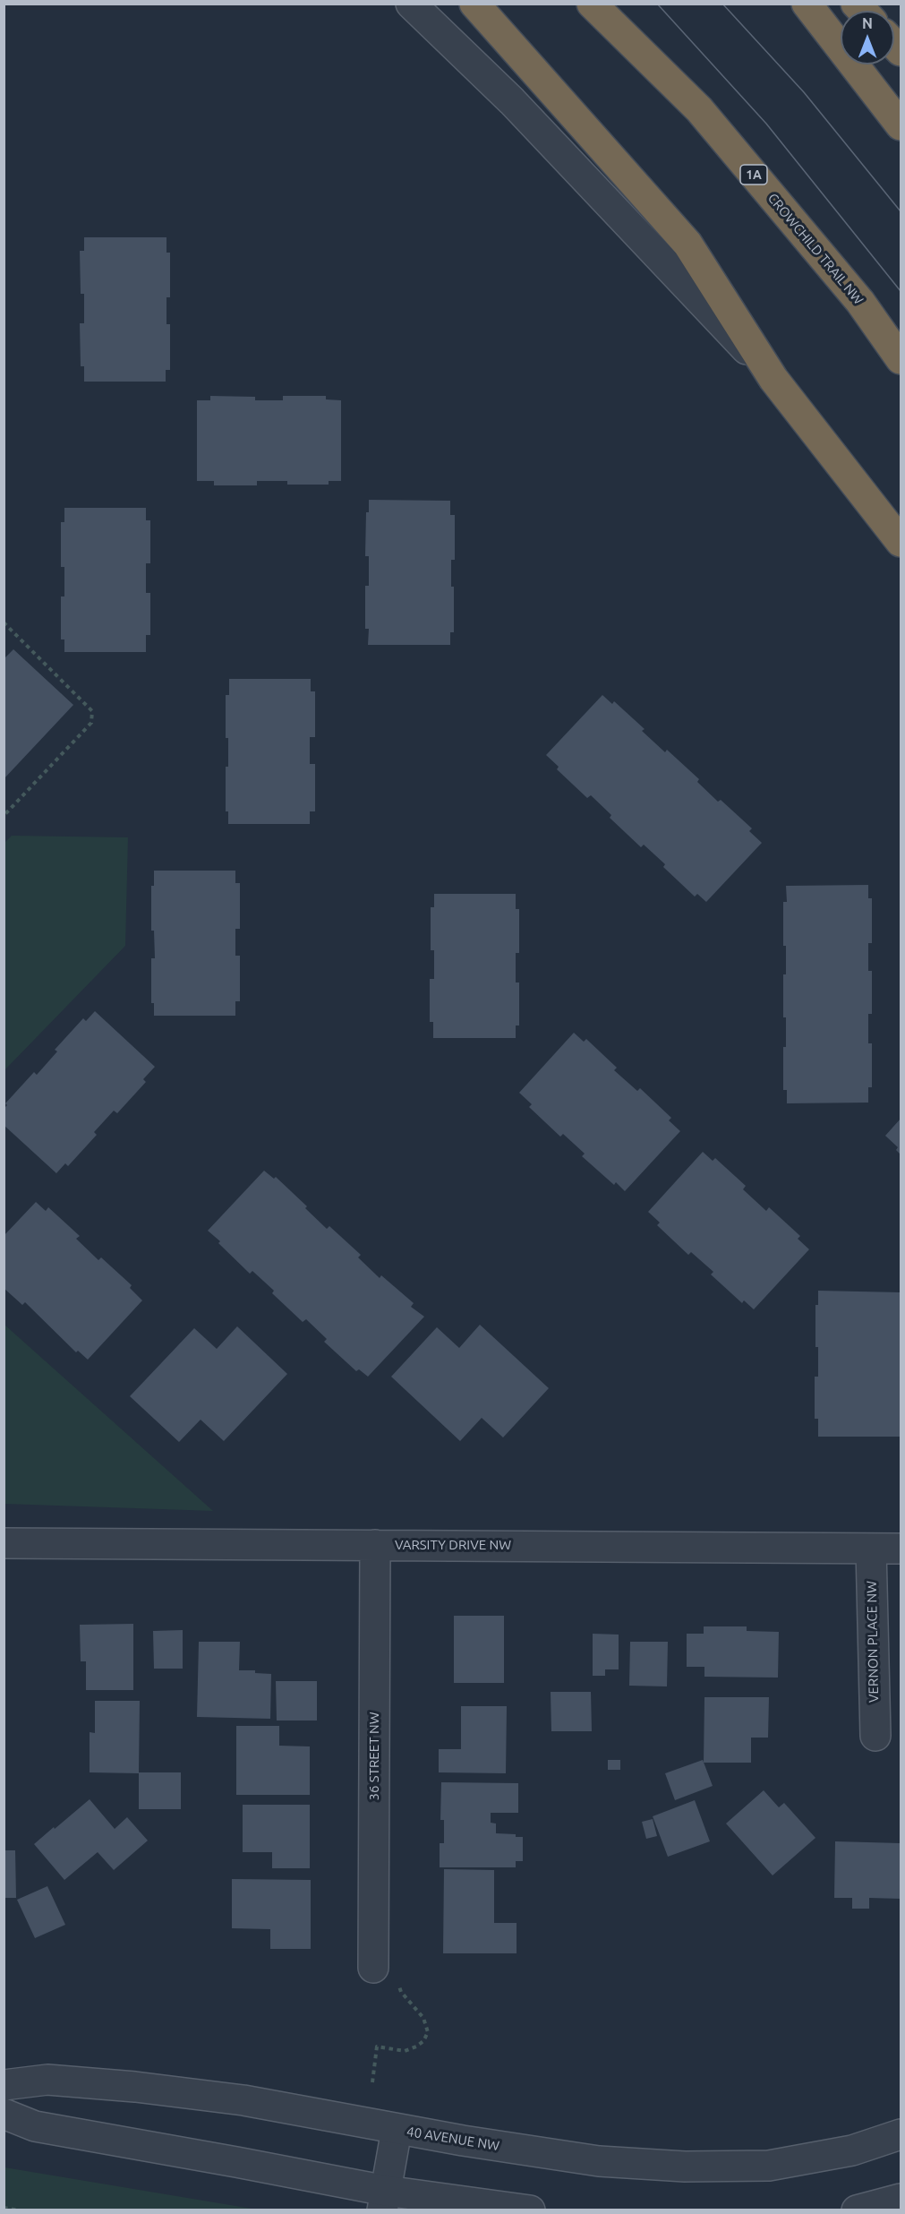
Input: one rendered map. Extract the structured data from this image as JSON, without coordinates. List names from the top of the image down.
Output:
{
  "streets": {
    "highway": ["1A", "CROWCHILD TRAIL NW"],
    "street": [
      "VARSITY DRIVE NW",
      "VERNON PLACE NW",
      "36 STREET NW",
      "40 AVENUE NW"
    ]
  },
  "crossings": [
    ["VARSITY DRIVE NW", "VERNON PLACE NW"],
    ["VARSITY DRIVE NW", "36 STREET NW"]
  ],
  "north": "top"
}
